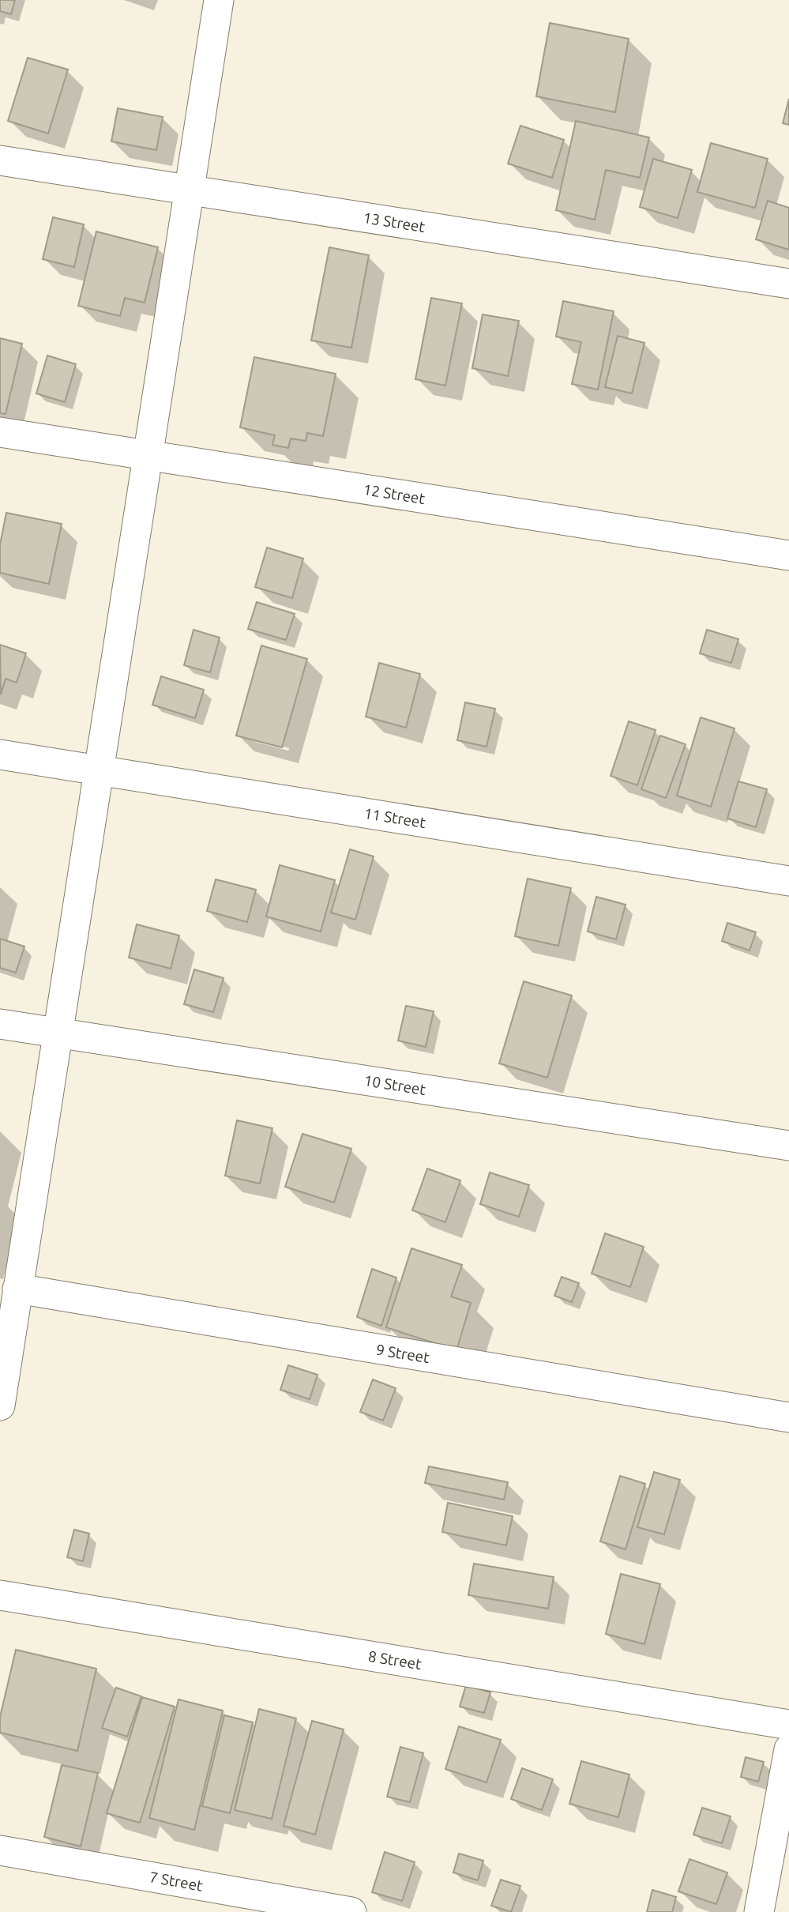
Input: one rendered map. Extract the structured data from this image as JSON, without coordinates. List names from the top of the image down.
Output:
{
  "streets": {
    "street": [
      "13 Street",
      "12 Street",
      "11 Street",
      "10 Street",
      "9 Street",
      "8 Street",
      "7 Street"
    ]
  }
}
